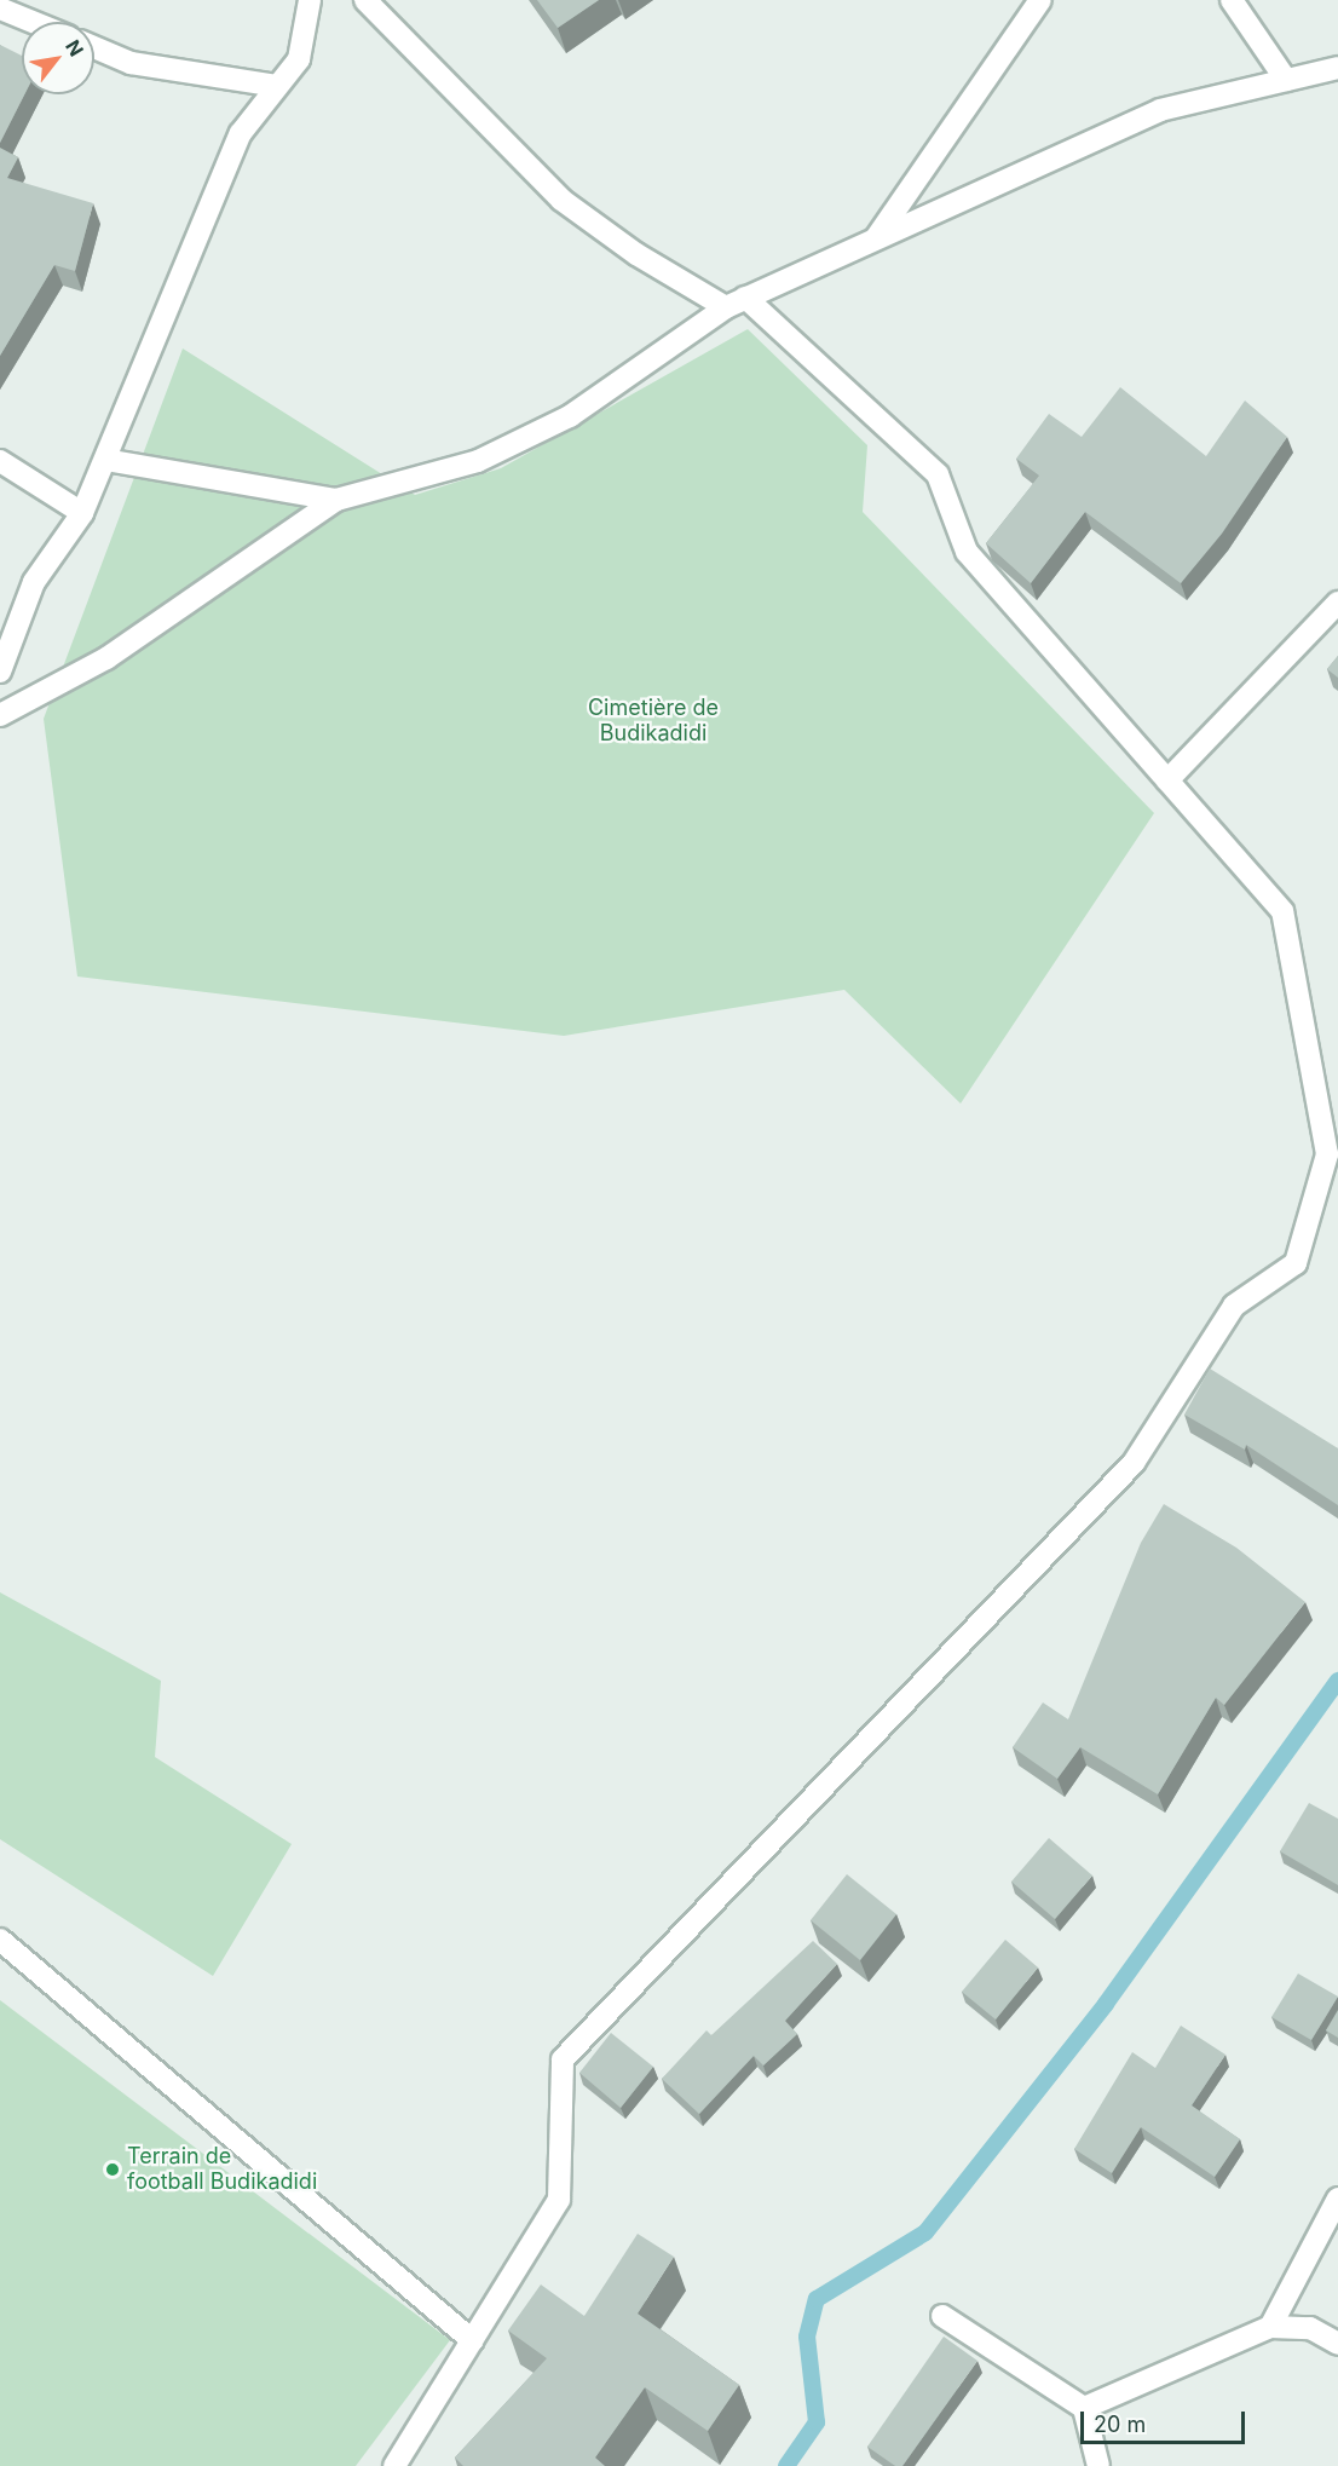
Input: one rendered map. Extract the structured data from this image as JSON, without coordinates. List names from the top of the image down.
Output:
{
  "parks": ["Cimetière de Budikadidi"],
  "places": ["Terrain de football Budikadidi"],
  "scale_bar": "20 m",
  "north": "top right"
}
